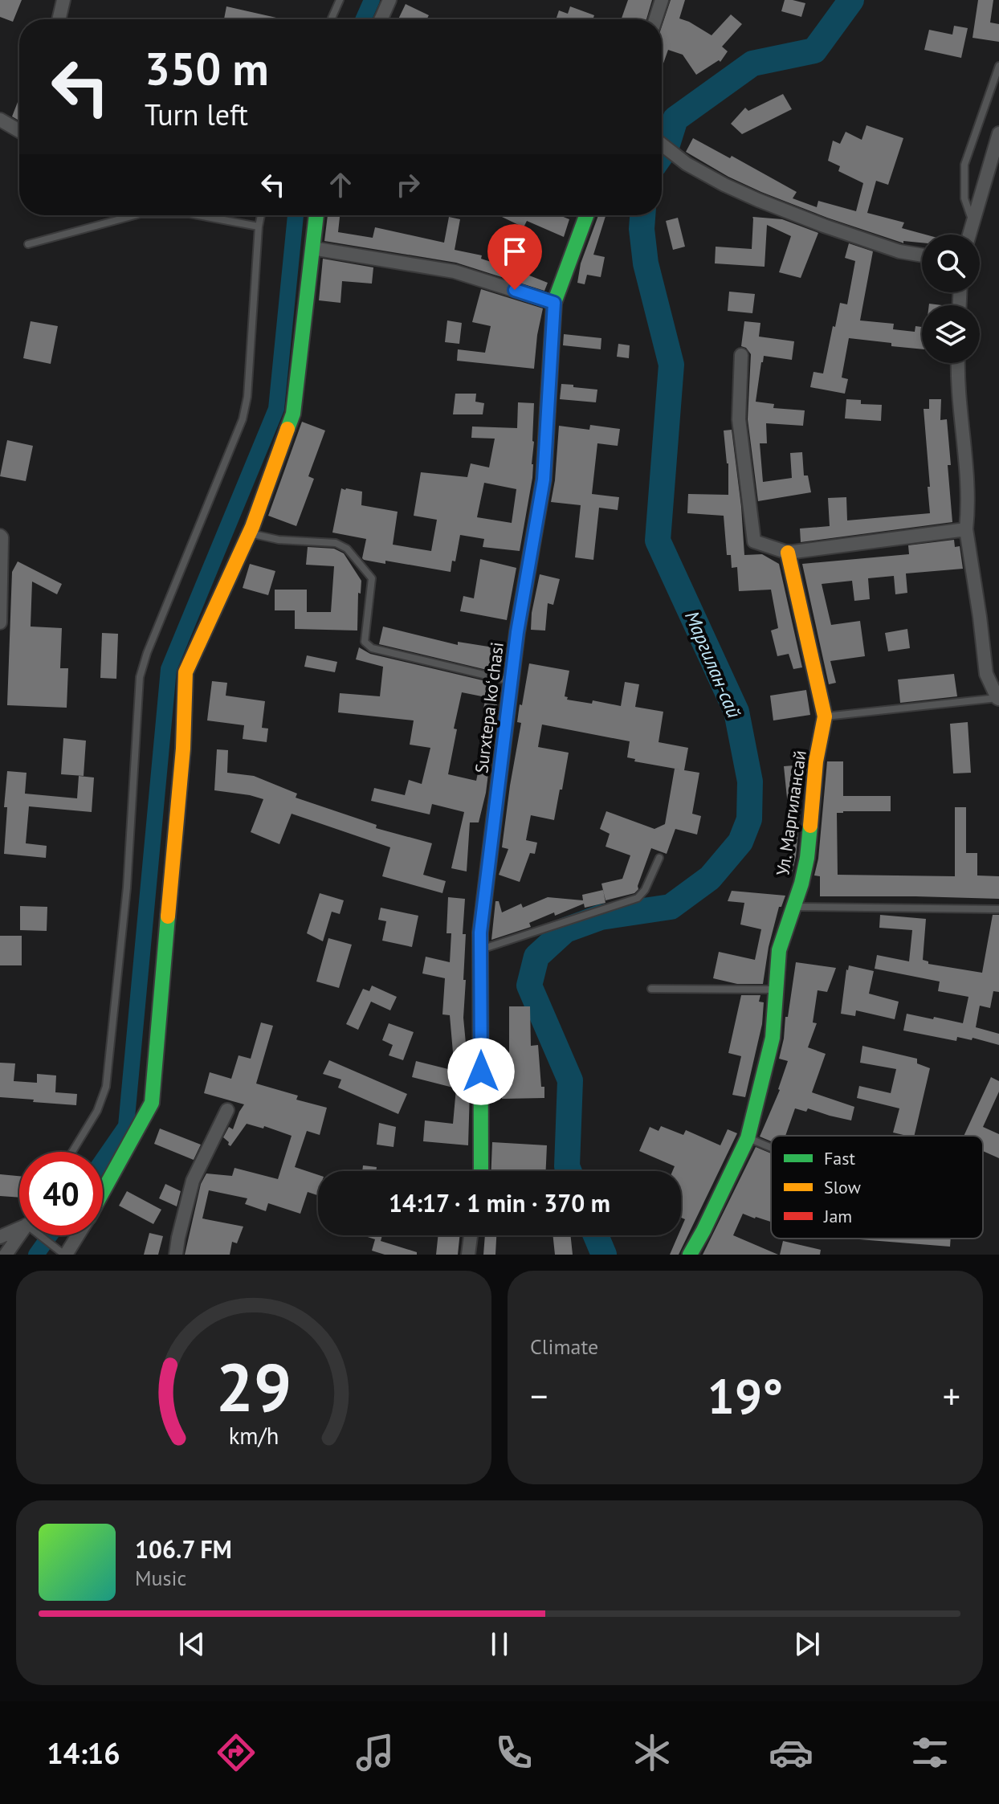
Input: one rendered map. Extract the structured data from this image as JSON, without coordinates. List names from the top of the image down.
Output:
{
  "streets": {
    "street": ["Surxtepa koʻchasi", "Ул. Маргилансай"]
  },
  "water": ["Маргилан-сай"],
  "legend": ["Fast", "Slow", "Jam"],
  "page": {
    "turn": ["350 m", "Turn left"],
    "limit": "40",
    "trip": "14:17 · 1 min · 370 m",
    "tile": "Climate",
    "heat": ["−", "19°", "+"],
    "song": ["106.7 FM", "Music"],
    "tabs": "14:16",
    "gauge": ["29", "km/h"]
  }
}
